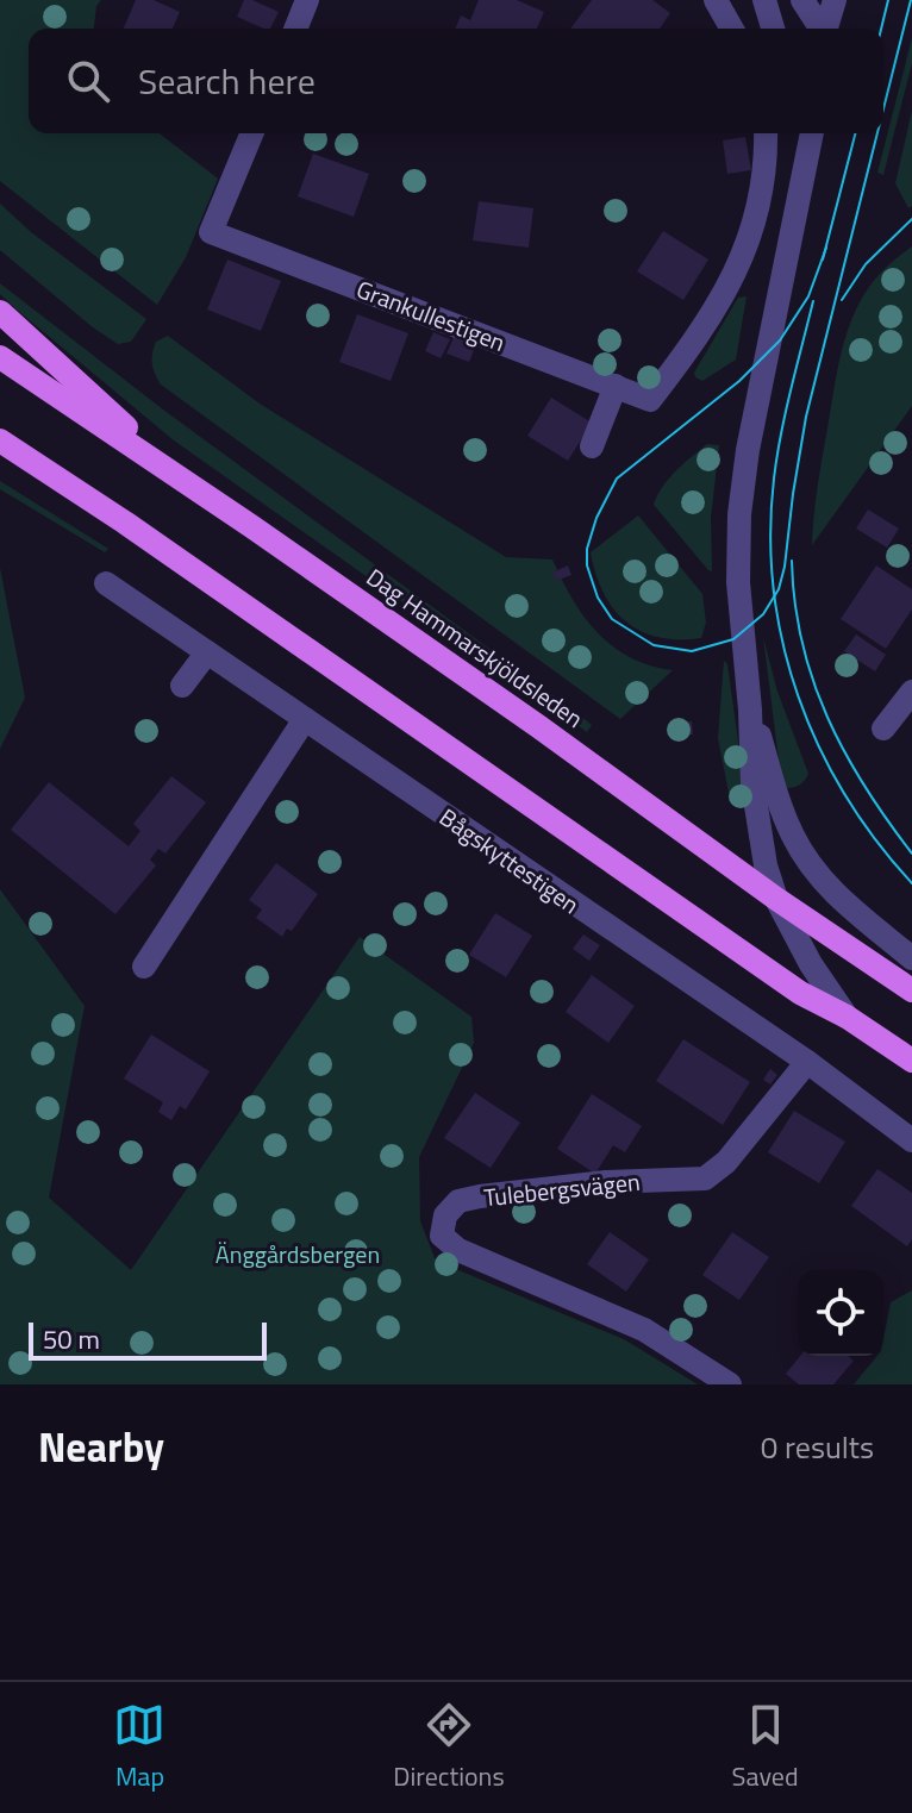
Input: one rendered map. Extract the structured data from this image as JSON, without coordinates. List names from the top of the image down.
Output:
{
  "streets": {
    "main road": ["Dag Hammarskjöldsleden"],
    "street": ["Grankullestigen", "Bågskyttestigen", "Tulebergsvägen"]
  },
  "crossings": [
    ["Bågskyttestigen", "Tulebergsvägen"]
  ],
  "parks": ["Änggårdsbergen"],
  "scale_bar": "50 m",
  "page": {
    "search": "Search here",
    "scale": "50 m",
    "heading": ["Nearby", "0 results"],
    "nav": ["Map", "Directions", "Saved"]
  }
}
